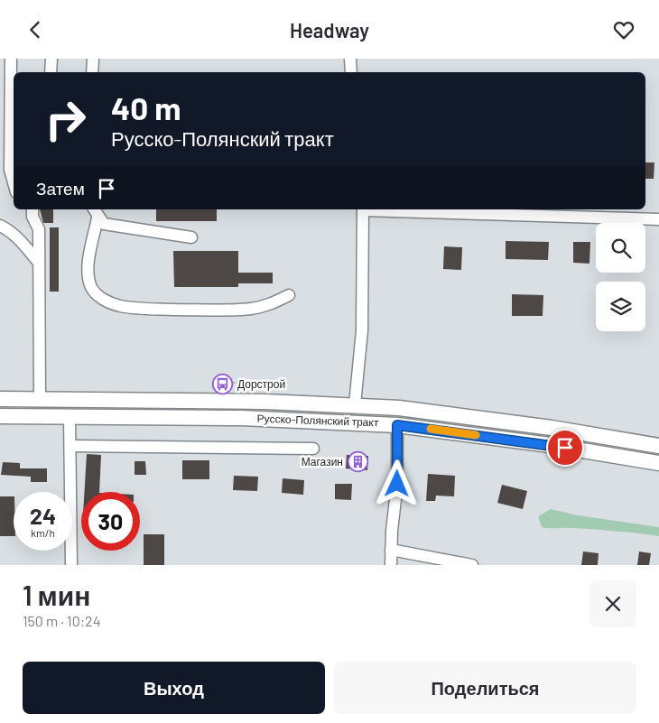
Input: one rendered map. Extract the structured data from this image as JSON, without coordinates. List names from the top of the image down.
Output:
{
  "streets": {
    "main road": ["Русско-Полянский тракт"]
  },
  "places": {
    "bus stop": ["Дорстрой"],
    "building": ["Магазин"]
  },
  "page": {
    "header": "Headway",
    "turn": ["40 m", "Русско-Полянский тракт"],
    "then": "Затем",
    "speed": "24 km/h",
    "limit": "30",
    "heading": ["1 мин", "150 m · 10:24"],
    "buttons": ["Выход", "Поделиться"]
  }
}
